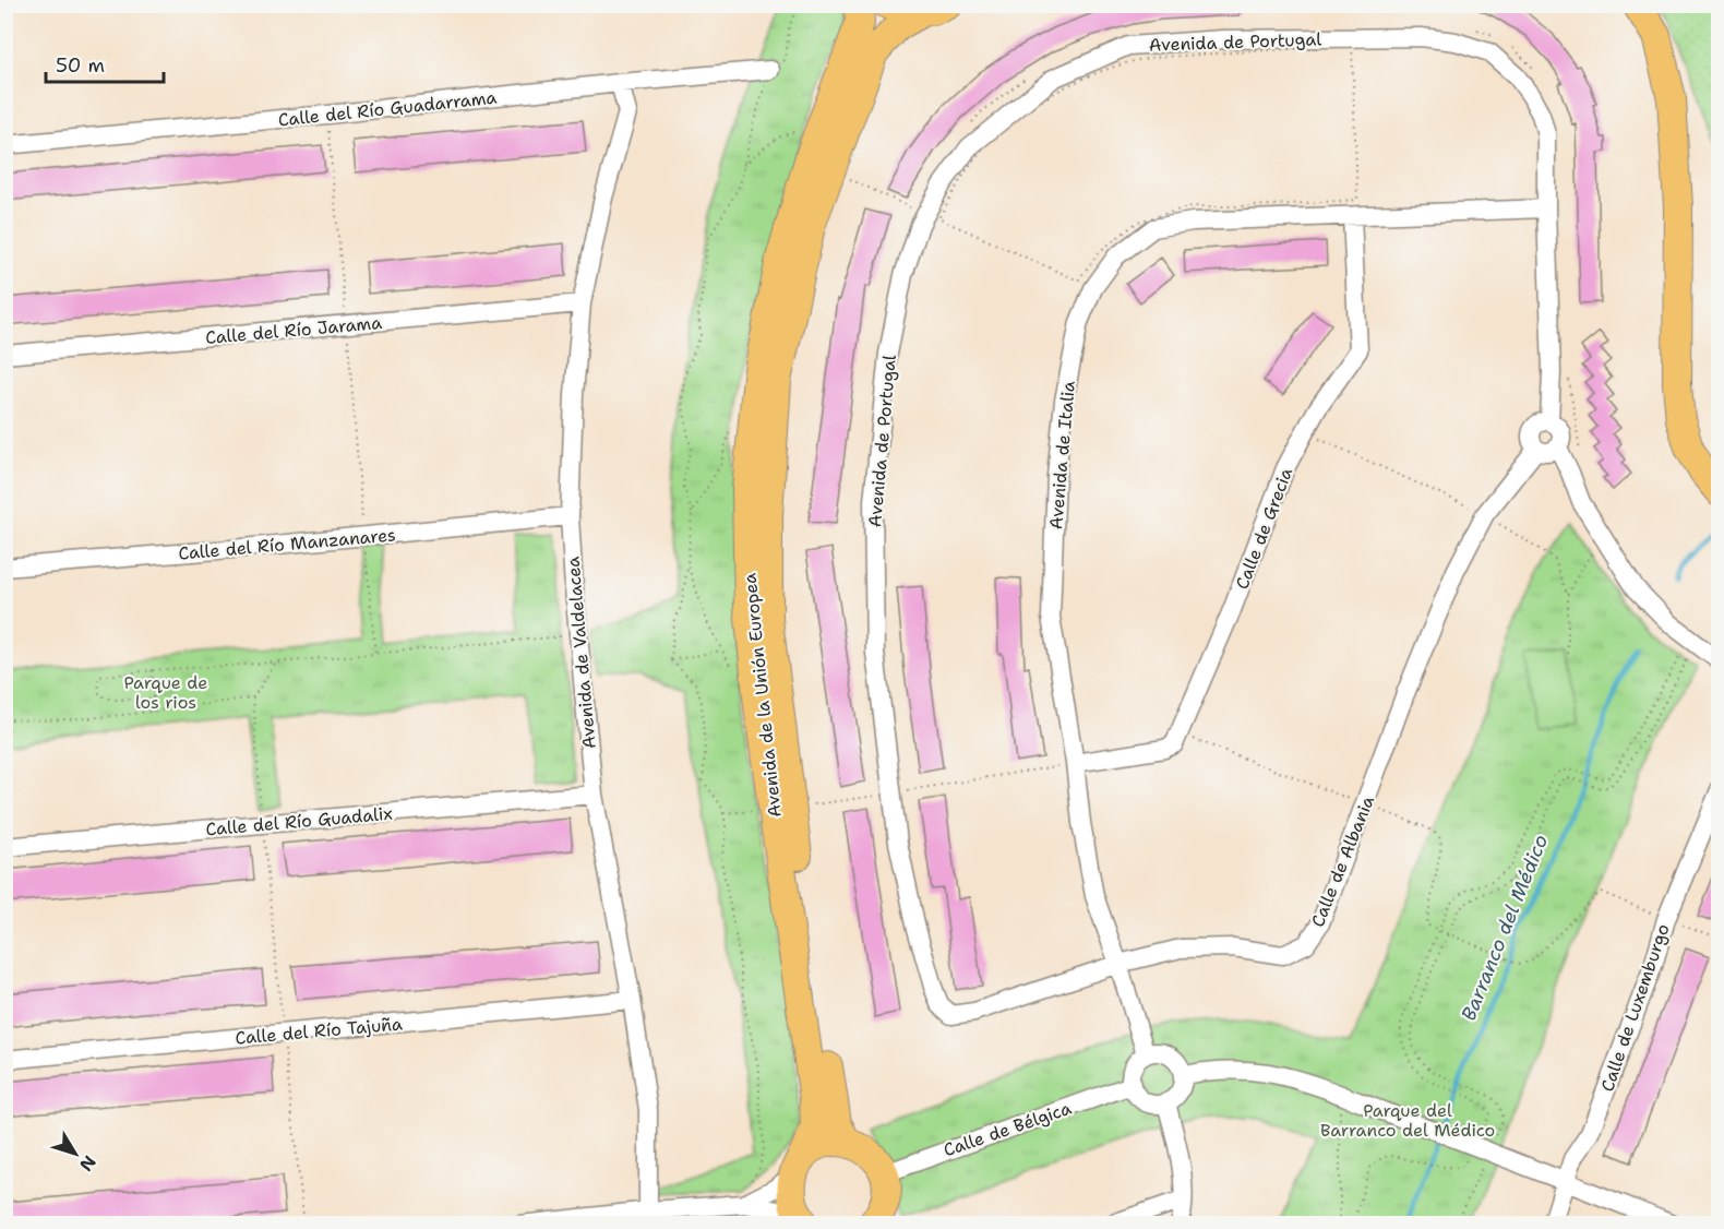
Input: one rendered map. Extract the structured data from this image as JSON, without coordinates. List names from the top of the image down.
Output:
{
  "streets": {
    "main road": ["Avenida de la Unión Europea"],
    "street": [
      "Avenida de Portugal",
      "Calle del Río Guadarrama",
      "Calle del Río Jarama",
      "Avenida de Italia",
      "Calle de Grecia",
      "Calle del Río Manzanares",
      "Avenida de Valdelacea",
      "Calle del Río Guadalix",
      "Calle de Albania",
      "Calle de Luxemburgo",
      "Calle del Río Tajuña",
      "Calle de Bélgica"
    ]
  },
  "crossings": [
    ["Avenida de Portugal", "Avenida de Italia"],
    ["Avenida de Portugal", "Calle de Albania"],
    ["Calle del Río Guadarrama", "Avenida de Valdelacea"],
    ["Calle del Río Jarama", "Avenida de Valdelacea"],
    ["Avenida de Italia", "Calle de Grecia"],
    ["Avenida de Italia", "Calle de Albania"],
    ["Avenida de Italia", "Calle de Bélgica"],
    ["Calle del Río Manzanares", "Avenida de Valdelacea"],
    ["Avenida de Valdelacea", "Calle del Río Guadalix"],
    ["Avenida de Valdelacea", "Calle del Río Tajuña"]
  ],
  "water": ["Barranco del Médico"],
  "parks": ["Parque de los rios", "Parque del Barranco del Médico"],
  "scale_bar": "50 m",
  "north": "bottom right"
}
